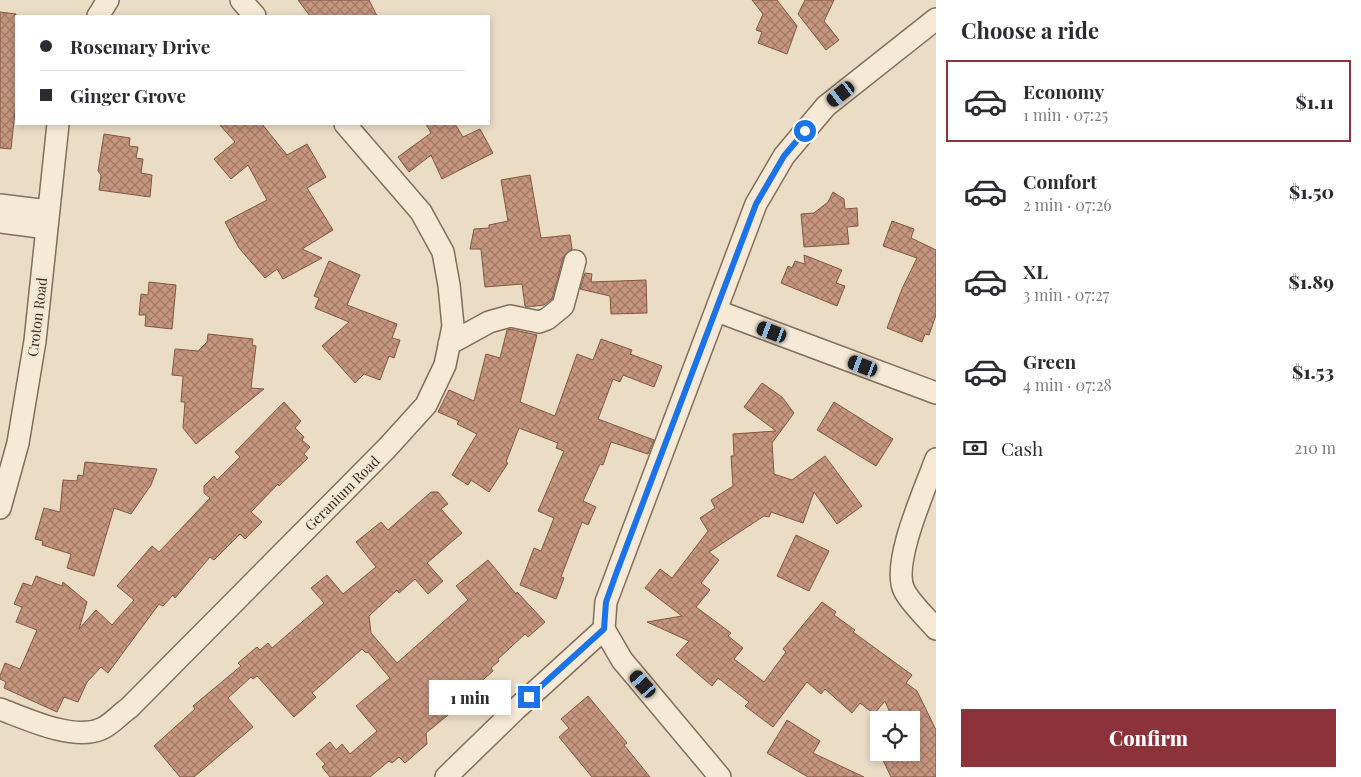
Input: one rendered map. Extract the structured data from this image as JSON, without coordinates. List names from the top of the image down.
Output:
{
  "streets": {
    "street": ["Croton Road", "Geranium Road"]
  },
  "page": {
    "heading": "Choose a ride",
    "banner": ["Rosemary Drive", "Ginger Grove"],
    "list": [
      {
        "name": "Economy",
        "note": "1 min · 07:25",
        "value": "$1.11"
      },
      {
        "name": "Comfort",
        "note": "2 min · 07:26",
        "value": "$1.50"
      },
      {
        "name": "XL",
        "note": "3 min · 07:27",
        "value": "$1.89"
      },
      {
        "name": "Green",
        "note": "4 min · 07:28",
        "value": "$1.53"
      }
    ],
    "pay": ["Cash", "210 m"],
    "bubble": "1 min",
    "buttons": "Confirm"
  }
}
